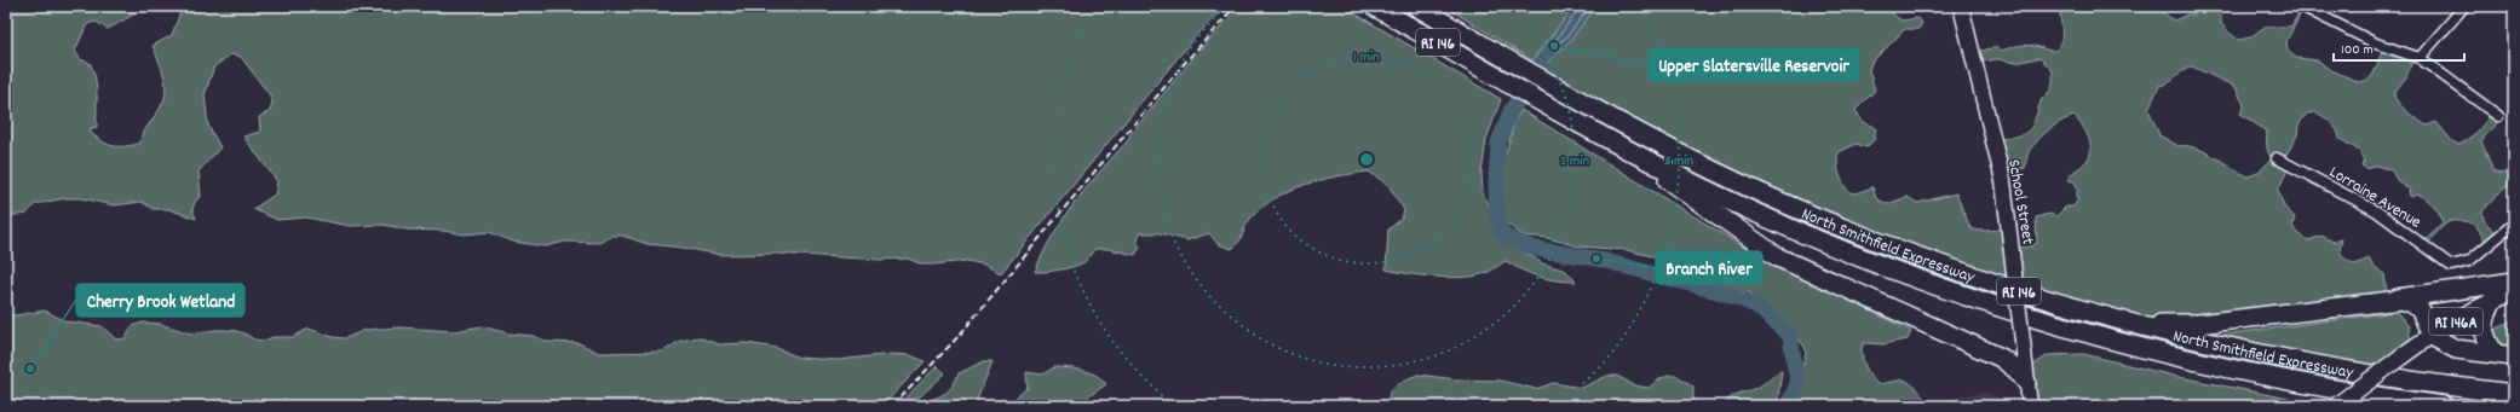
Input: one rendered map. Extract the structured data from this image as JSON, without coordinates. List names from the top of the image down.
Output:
{
  "streets": {
    "highway": ["RI 146", "North Smithfield Expressway"],
    "main road": ["RI 146A"],
    "street": ["Lorraine Avenue", "School Street"]
  },
  "places": ["Upper Slatersville Reservoir", "Branch River", "Cherry Brook Wetland"],
  "scale_bar": "100 m",
  "rings": ["1 min", "2 min", "3 min"]
}
